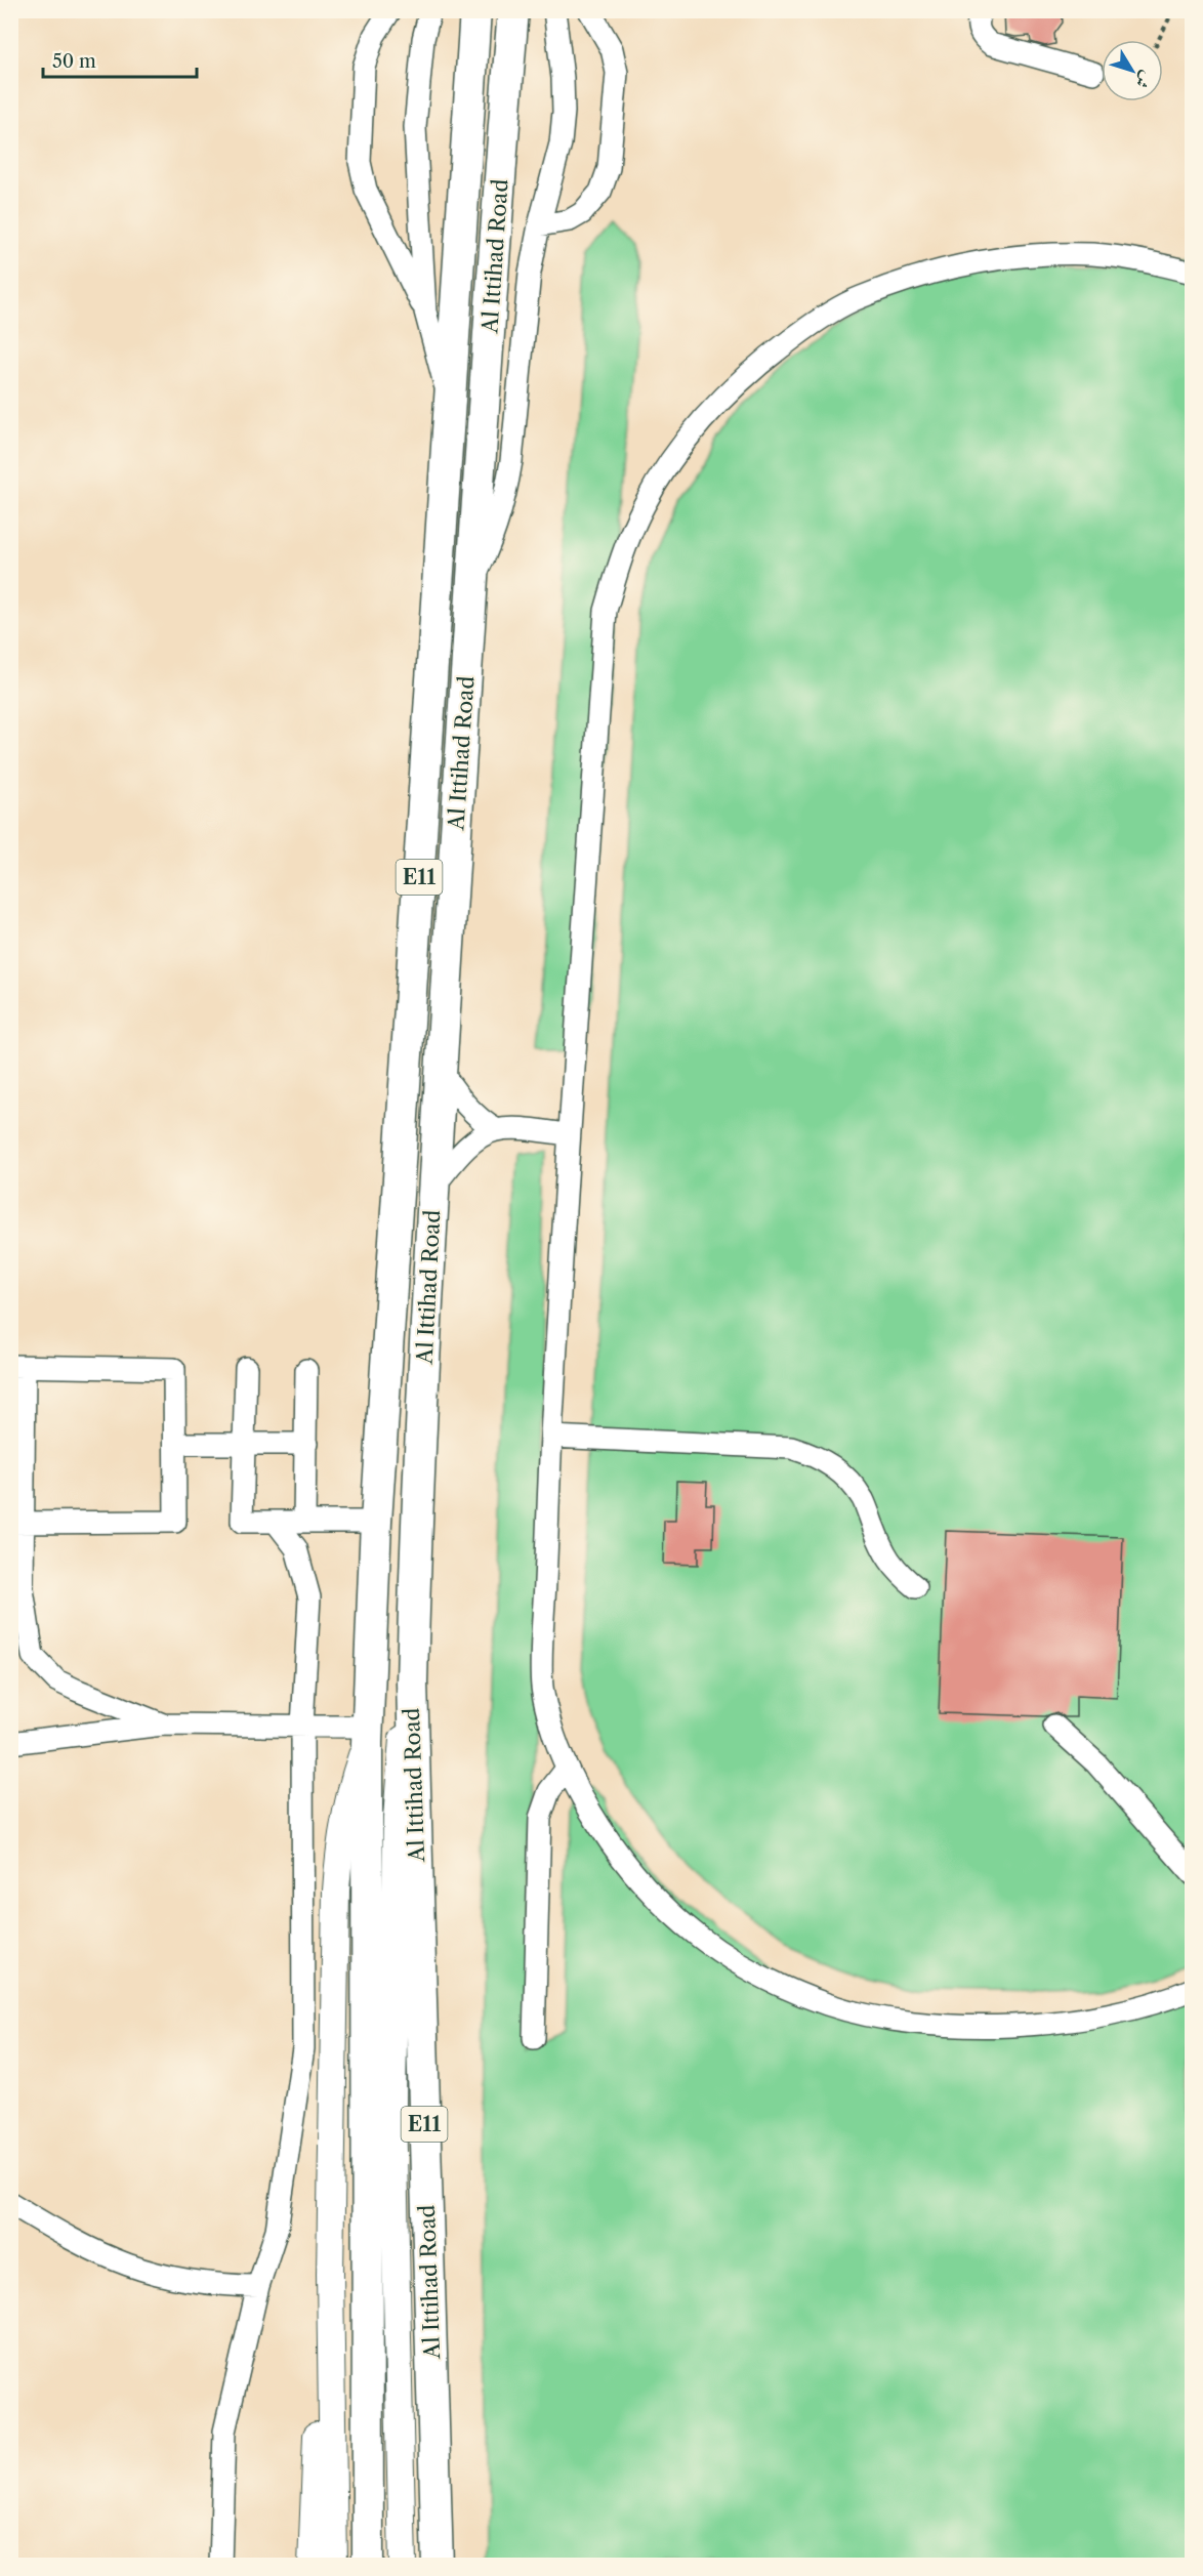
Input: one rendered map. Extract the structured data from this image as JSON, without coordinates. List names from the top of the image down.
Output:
{
  "streets": {
    "highway": ["Al Ittihad Road", "E11"]
  },
  "scale_bar": "50 m",
  "north": "bottom right"
}
